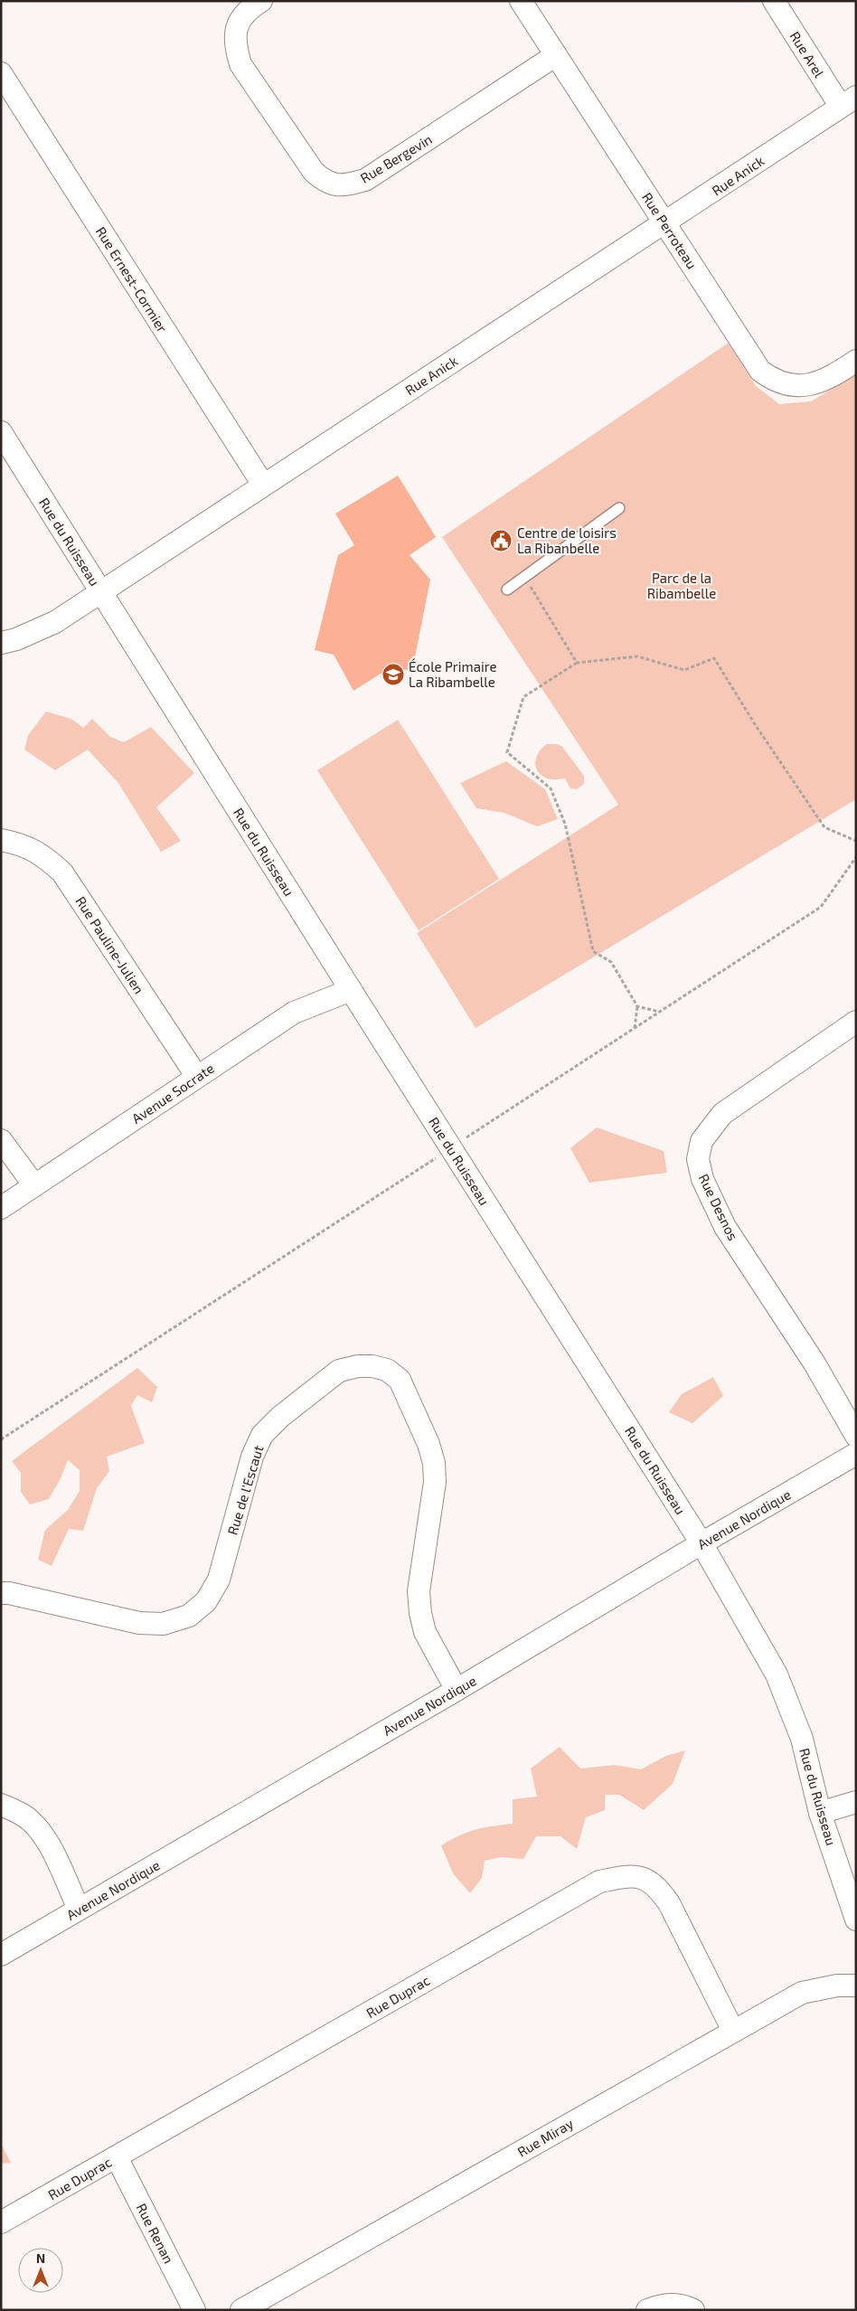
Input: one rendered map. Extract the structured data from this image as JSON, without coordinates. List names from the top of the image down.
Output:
{
  "streets": {
    "street": [
      "Rue Arel",
      "Rue Bergevin",
      "Rue Anick",
      "Rue Perroteau",
      "Rue Ernest-Cormier",
      "Rue du Ruisseau",
      "Rue Pauline-Julien",
      "Avenue Socrate",
      "Rue Desnos",
      "Rue de l'Escaut",
      "Avenue Nordique",
      "Rue Duprac",
      "Rue Miray",
      "Rue Renan"
    ]
  },
  "crossings": [
    ["Rue Arel", "Rue Anick"],
    ["Rue Bergevin", "Rue Perroteau"],
    ["Rue Anick", "Rue Perroteau"],
    ["Rue Anick", "Rue Ernest-Cormier"],
    ["Rue Anick", "Rue du Ruisseau"],
    ["Rue du Ruisseau", "Avenue Socrate"],
    ["Rue du Ruisseau", "Avenue Nordique"],
    ["Rue Pauline-Julien", "Avenue Socrate"],
    ["Rue de l'Escaut", "Avenue Nordique"],
    ["Rue Duprac", "Rue Miray"],
    ["Rue Duprac", "Rue Renan"]
  ],
  "parks": ["Parc de la Ribambelle"],
  "places": {
    "public building": ["Centre de loisirs La Ribanbelle"],
    "school or university": ["École Primaire La Ribambelle"]
  },
  "north": "top"
}
